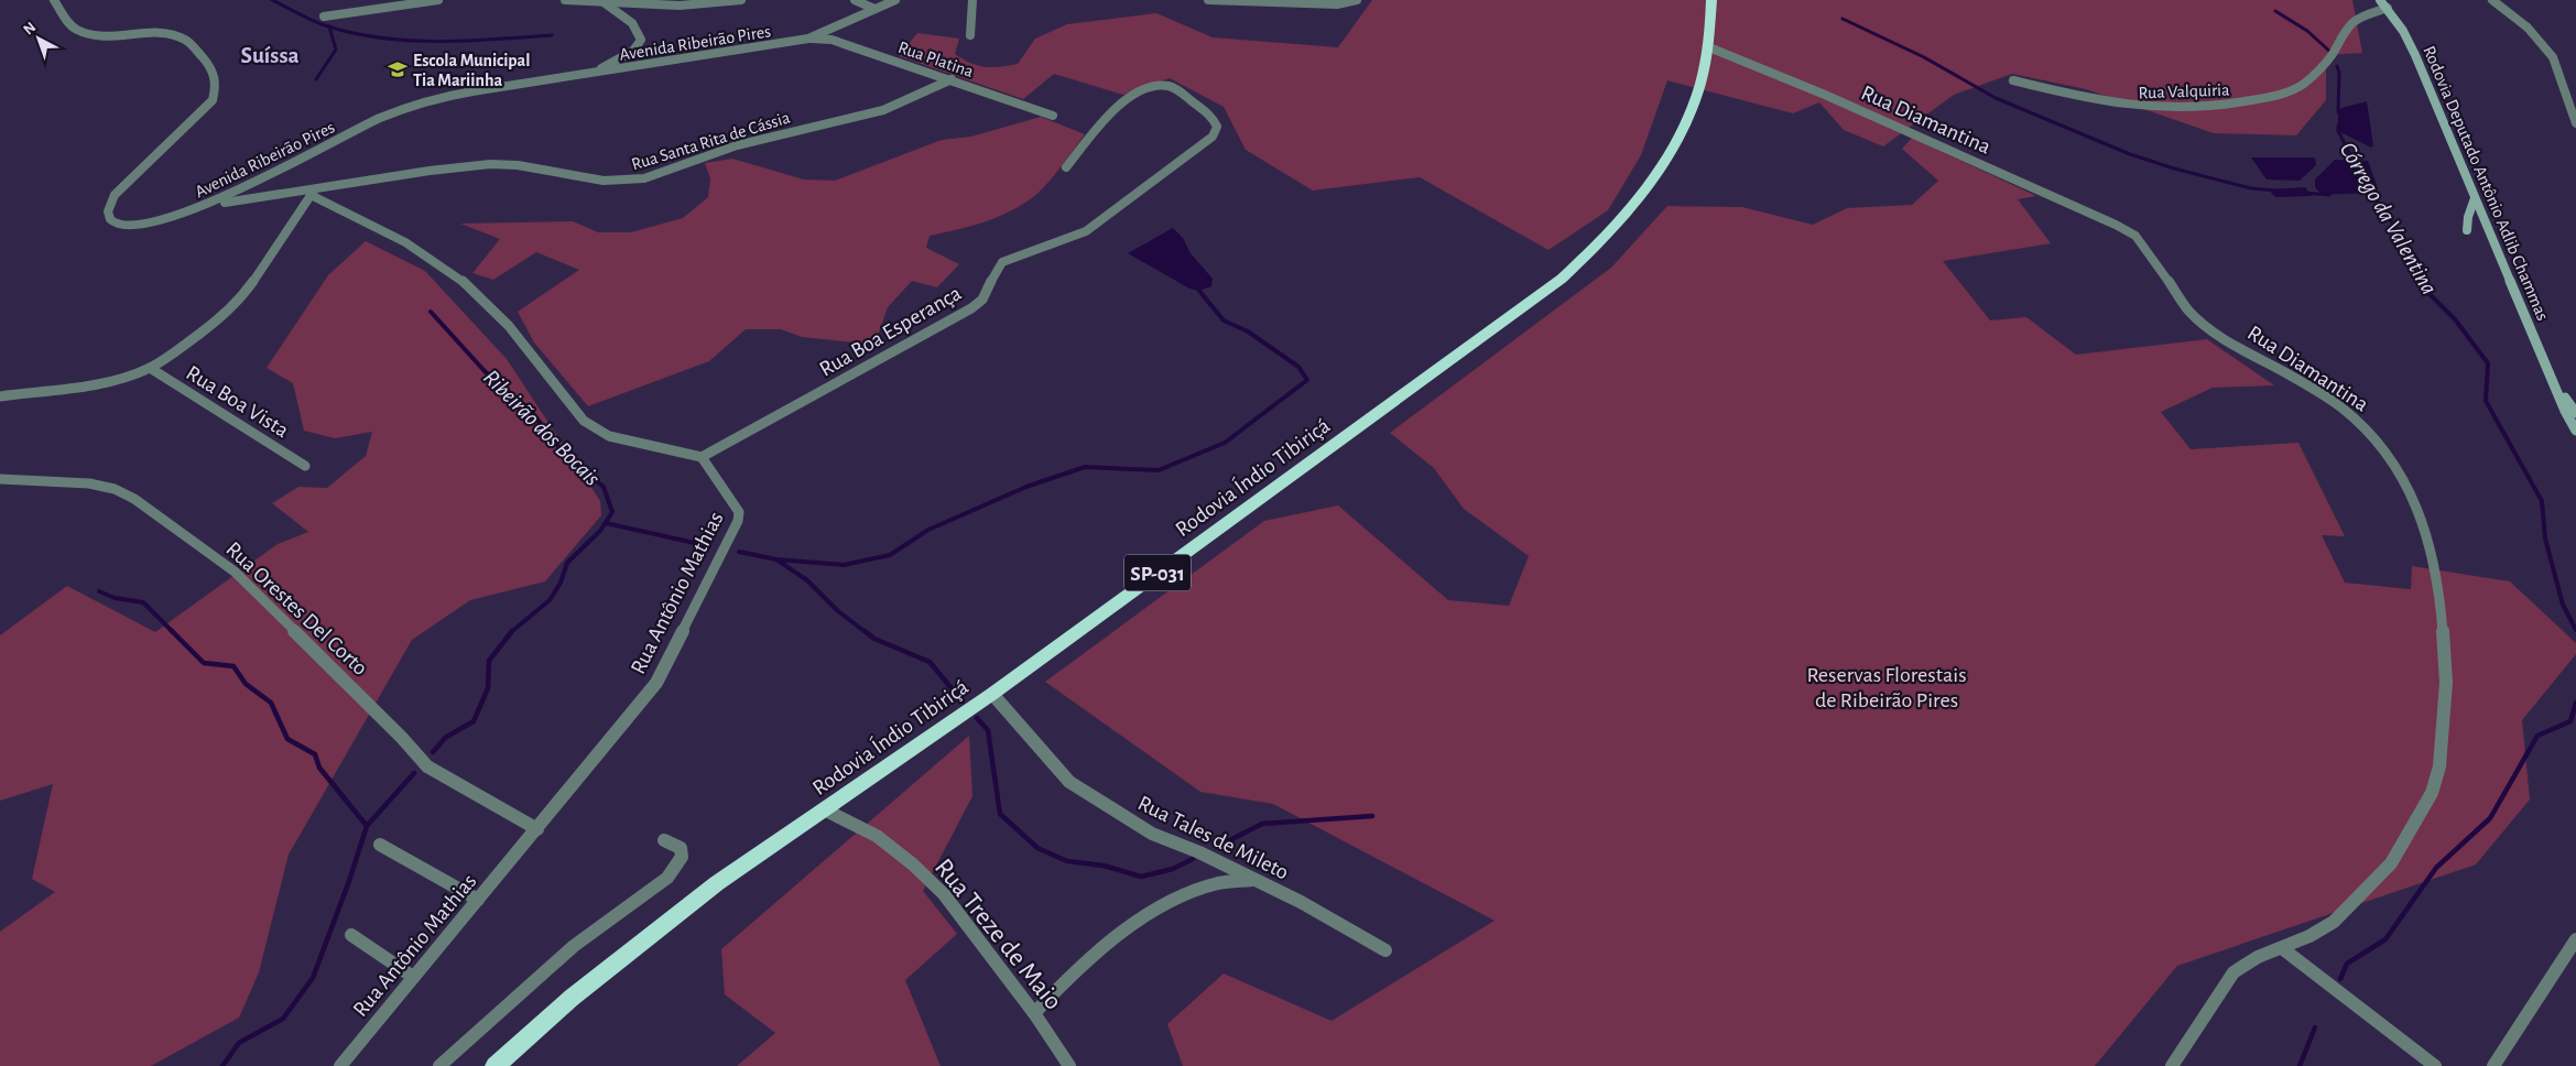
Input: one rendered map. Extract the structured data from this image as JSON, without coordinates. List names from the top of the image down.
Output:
{
  "streets": {
    "highway": ["Rodovia Índio Tibiriçá", "SP-031"],
    "main road": ["Rodovia Deputado Antônio Adlib Chammas"],
    "street": [
      "Avenida Ribeirão Pires",
      "Rua Platina",
      "Rua Valquiria",
      "Rua Diamantina",
      "Rua Santa Rita de Cássia",
      "Rua Boa Esperança",
      "Rua Boa Vista",
      "Rua Antônio Mathias",
      "Rua Orestes Del Corto",
      "Rua Tales de Mileto",
      "Rua Treze de Maio"
    ]
  },
  "crossings": [
    ["Avenida Ribeirão Pires", "Rua Platina"],
    ["Avenida Ribeirão Pires", "Rua Santa Rita de Cássia"],
    ["Rua Platina", "Rua Santa Rita de Cássia"],
    ["Rua Valquiria", "Rodovia Deputado Antônio Adlib Chammas"],
    ["Rua Diamantina", "Rodovia Índio Tibiriçá"],
    ["Rua Boa Esperança", "Rua Antônio Mathias"],
    ["Rodovia Índio Tibiriçá", "Rua Tales de Mileto"],
    ["Rodovia Índio Tibiriçá", "Rua Treze de Maio"],
    ["Rua Antônio Mathias", "Rua Orestes Del Corto"]
  ],
  "districts": ["Suíssa"],
  "water": ["Córrego da Valentina", "Ribeirão dos Bocais"],
  "parks": ["Reservas Florestais de Ribeirão Pires"],
  "places": {
    "school or university": ["Escola Municipal Tia Mariinha"]
  },
  "north": "top left"
}
